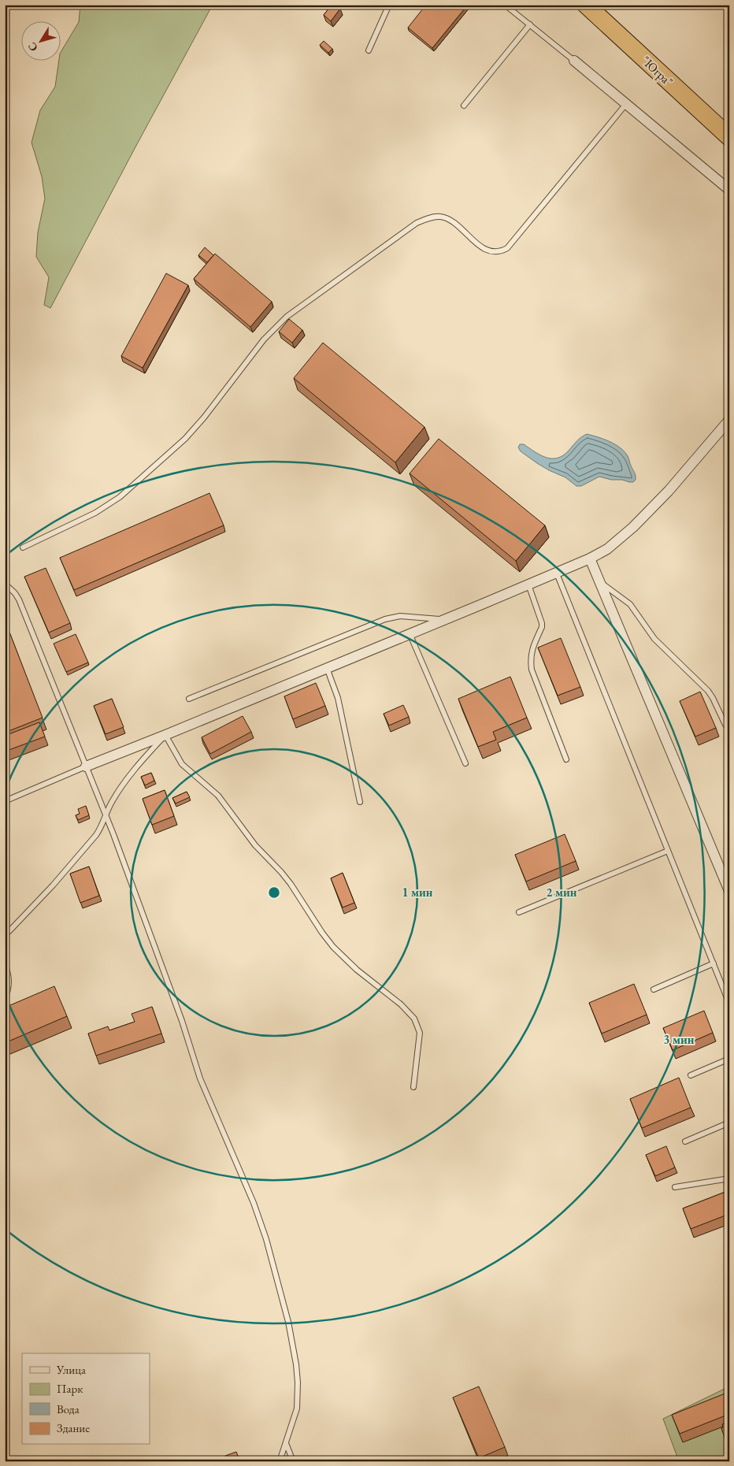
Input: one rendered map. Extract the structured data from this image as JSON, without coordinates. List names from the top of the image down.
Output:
{
  "streets": {
    "highway": ["\"Югра\""]
  },
  "legend": [
    "Улица",
    "Парк",
    "Вода",
    "Здание"
  ],
  "north": "bottom left",
  "rings": ["1 мин", "2 мин", "3 мин"]
}
